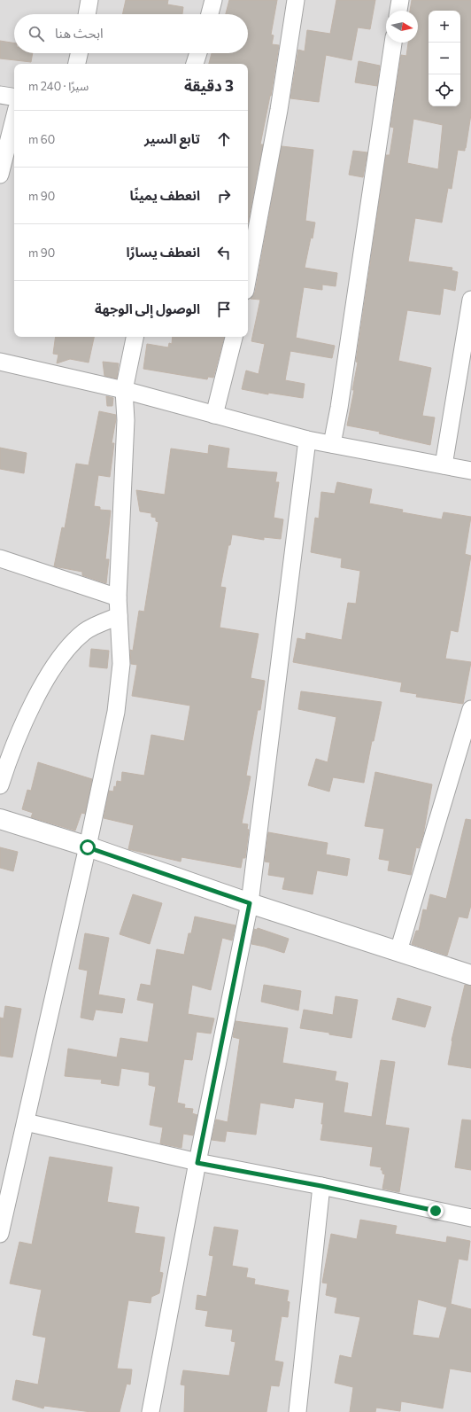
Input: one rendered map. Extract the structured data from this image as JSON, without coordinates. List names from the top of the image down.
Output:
{
  "north": "right",
  "page": {
    "map_buttons": ["+", "−"],
    "search": "ابحث هنا",
    "heading": ["3 دقيقة", "سيرًا · 240 m"],
    "list": [
      ["تابع السير", "60 m"],
      ["انعطف يمينًا", "90 m"],
      ["انعطف يسارًا", "90 m"],
      "الوصول إلى الوجهة"
    ]
  }
}
